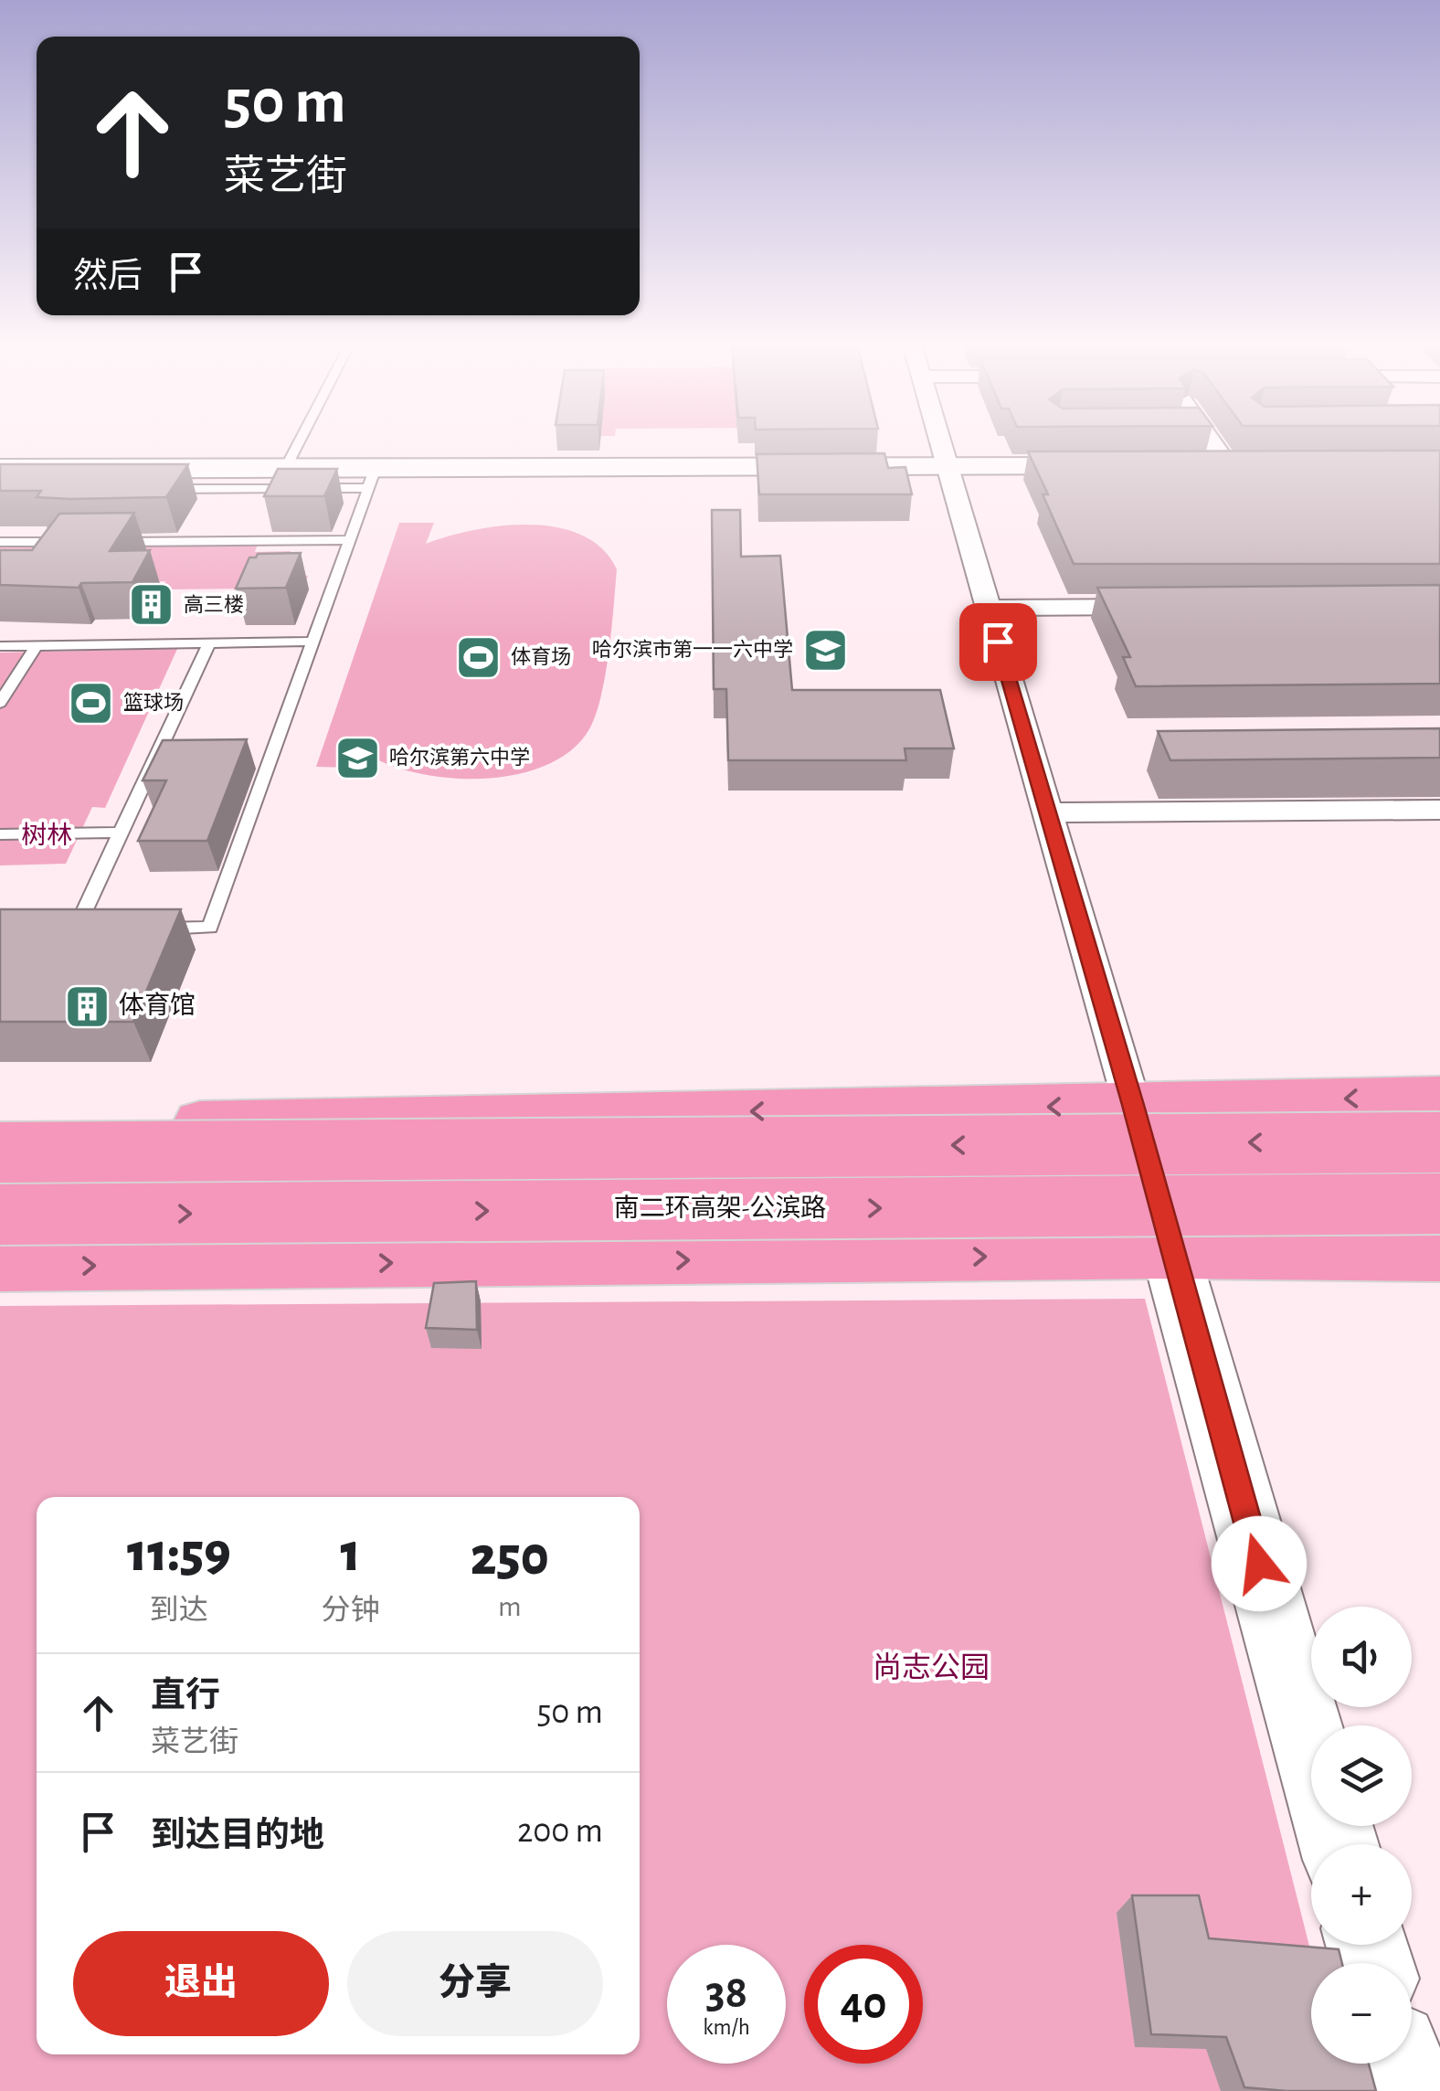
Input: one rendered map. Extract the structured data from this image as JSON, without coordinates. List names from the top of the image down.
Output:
{
  "streets": {
    "highway": ["南二环高架-公滨路"]
  },
  "parks": ["树林", "尚志公园"],
  "places": {
    "building": ["高三楼", "体育馆"],
    "school or university": ["哈尔滨市第一一六中学", "哈尔滨第六中学"],
    "sports": ["体育场", "篮球场"]
  },
  "page": {
    "turn": ["50 m", "菜艺街"],
    "then": "然后",
    "eta": [
      "11:59",
      "到达",
      "1",
      "分钟",
      "250",
      "m"
    ],
    "map_buttons": ["+", "−"],
    "list": [
      {
        "name": "直行",
        "note": "菜艺街",
        "value": "50 m"
      },
      {
        "name": "到达目的地",
        "value": "200 m"
      }
    ],
    "buttons": ["退出", "分享"],
    "speed": "38 km/h",
    "limit": "40"
  }
}
